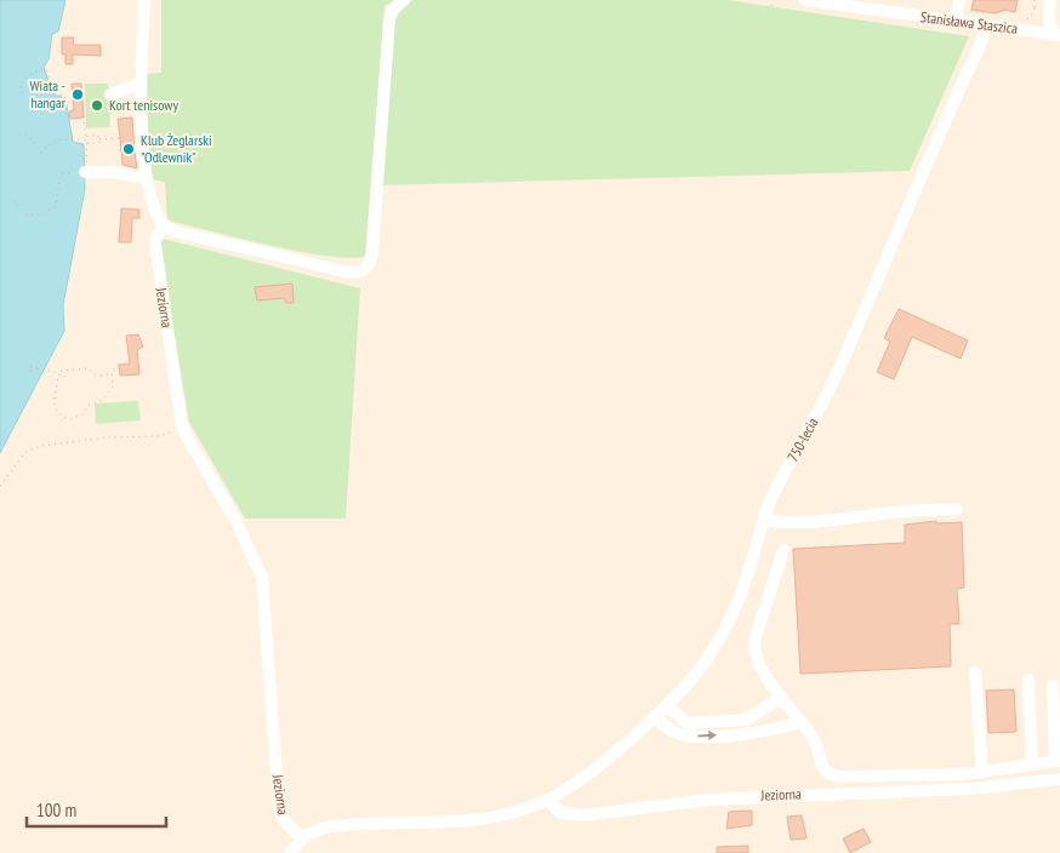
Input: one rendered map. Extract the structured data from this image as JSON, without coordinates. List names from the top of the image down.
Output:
{
  "streets": {
    "street": ["Stanisława Staszica", "Jeziorna", "750-lecia"]
  },
  "crossings": [
    ["Stanisława Staszica", "750-lecia"],
    ["Jeziorna", "750-lecia"]
  ],
  "places": ["Wiata - hangar", "Kort tenisowy", "Klub Żeglarski \"Odlewnik\""],
  "scale_bar": "100 m"
}
